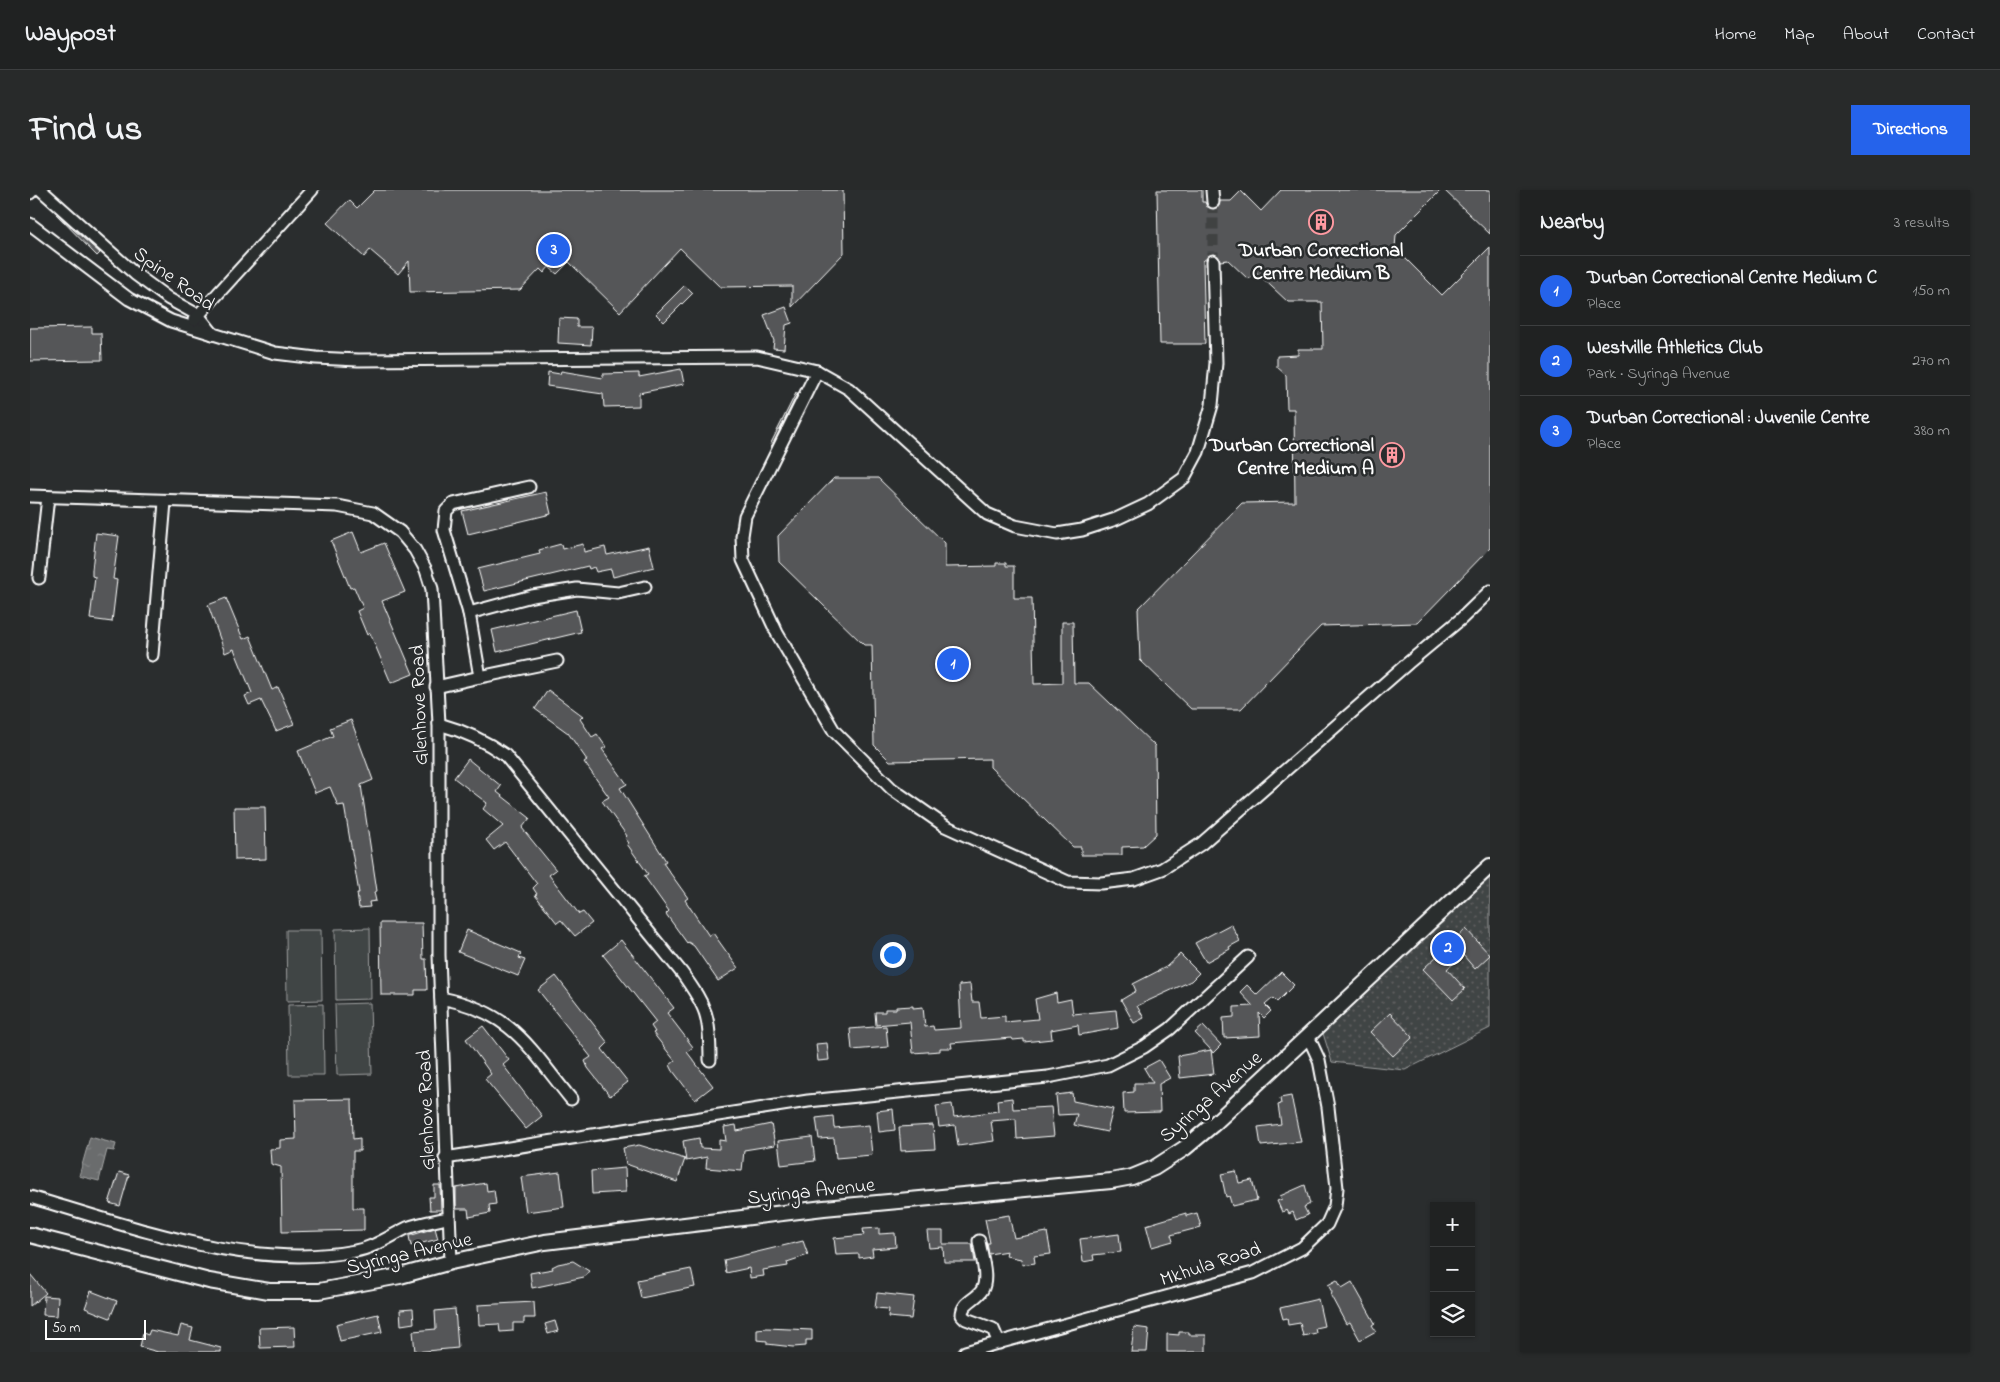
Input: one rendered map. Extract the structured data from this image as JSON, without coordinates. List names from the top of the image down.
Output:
{
  "streets": {
    "street": [
      "Spine Road",
      "Glenhove Road",
      "Syringa Avenue",
      "Mkhula Road"
    ]
  },
  "crossings": [
    ["Glenhove Road", "Syringa Avenue"],
    ["Syringa Avenue", "Mkhula Road"]
  ],
  "places": {
    "building": ["Durban Correctional Centre Medium B", "Durban Correctional Centre Medium A"]
  },
  "scale_bar": "50 m",
  "page": {
    "header": "Waypost",
    "nav": [
      "Home",
      "Map",
      "About",
      "Contact"
    ],
    "title": "Find us",
    "buttons": "Directions",
    "heading": ["Nearby", "3 results"],
    "pins": ["3", "1", "2"],
    "list": [
      {
        "mark": "1",
        "name": "Durban Correctional Centre Medium C",
        "note": "Place",
        "value": "150 m"
      },
      {
        "mark": "2",
        "name": "Westville Athletics Club",
        "note": "Park · Syringa Avenue",
        "value": "270 m"
      },
      {
        "mark": "3",
        "name": "Durban Correctional : Juvenile Centre",
        "note": "Place",
        "value": "380 m"
      }
    ],
    "map_buttons": ["+", "−"],
    "scale": "50 m"
  }
}
